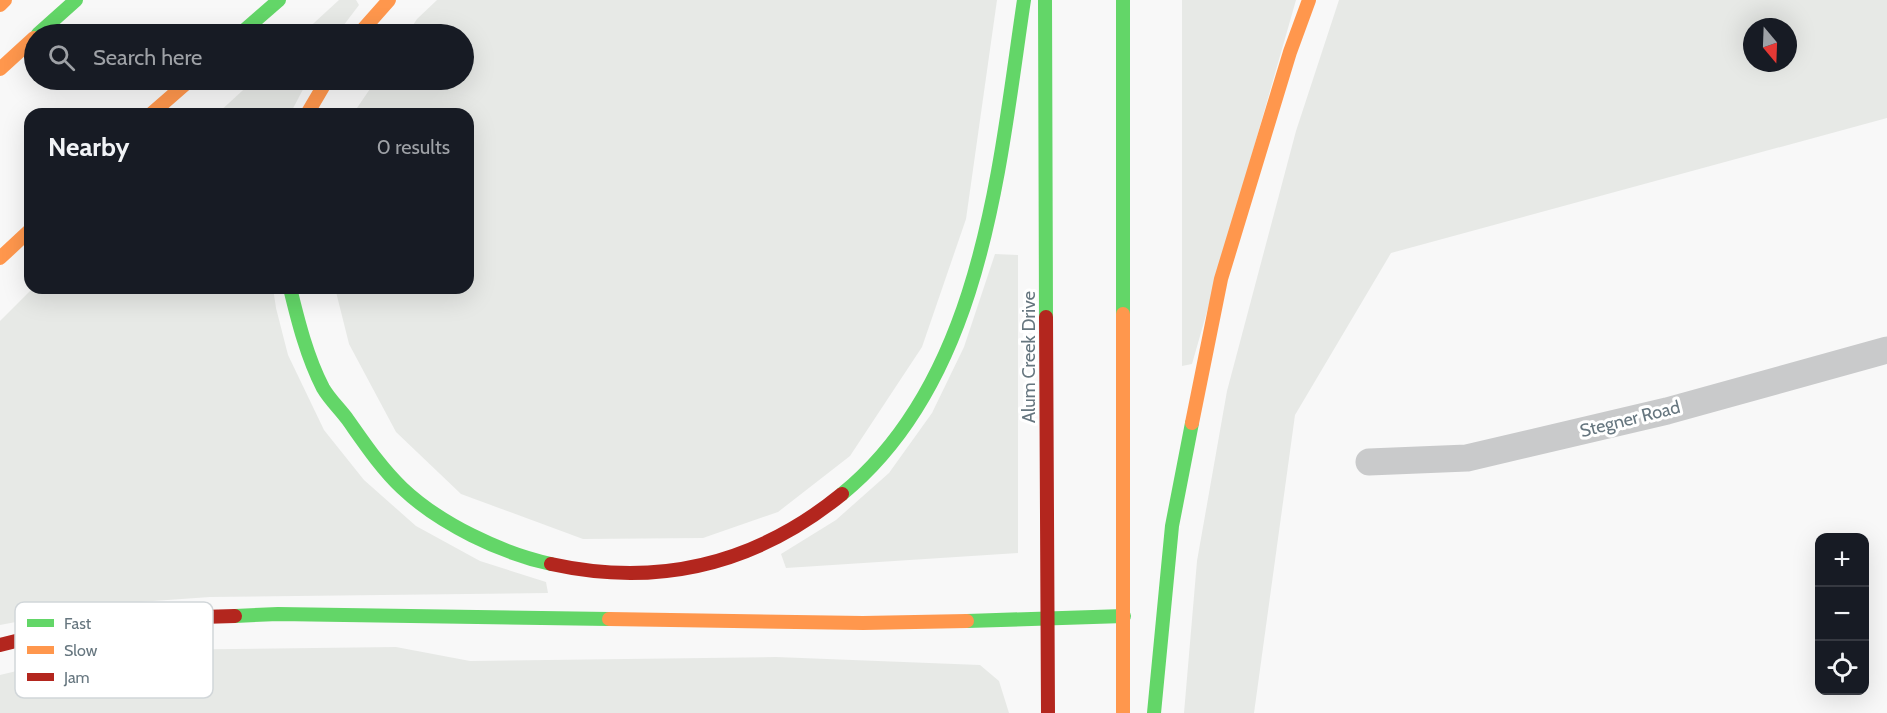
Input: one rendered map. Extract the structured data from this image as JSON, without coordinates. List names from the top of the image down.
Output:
{
  "streets": {
    "main road": ["Alum Creek Drive"],
    "street": ["Stegner Road"]
  },
  "legend": ["Fast", "Slow", "Jam"],
  "north": "bottom",
  "page": {
    "search": "Search here",
    "heading": ["Nearby", "0 results"],
    "map_buttons": ["+", "−"]
  }
}
